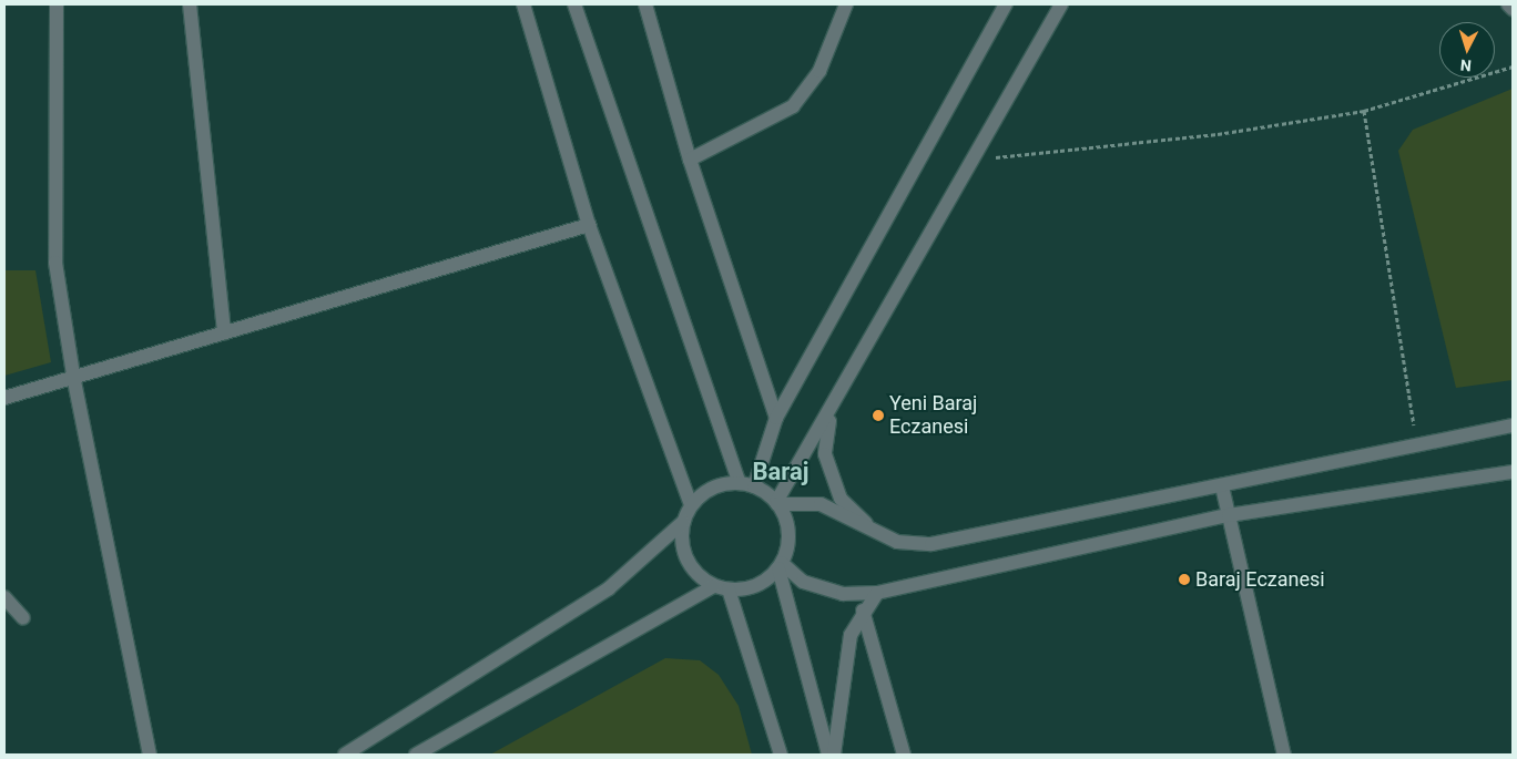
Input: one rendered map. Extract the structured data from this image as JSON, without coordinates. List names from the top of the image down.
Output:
{
  "districts": ["Baraj"],
  "places": ["Yeni Baraj Eczanesi", "Baraj Eczanesi"],
  "north": "bottom"
}
